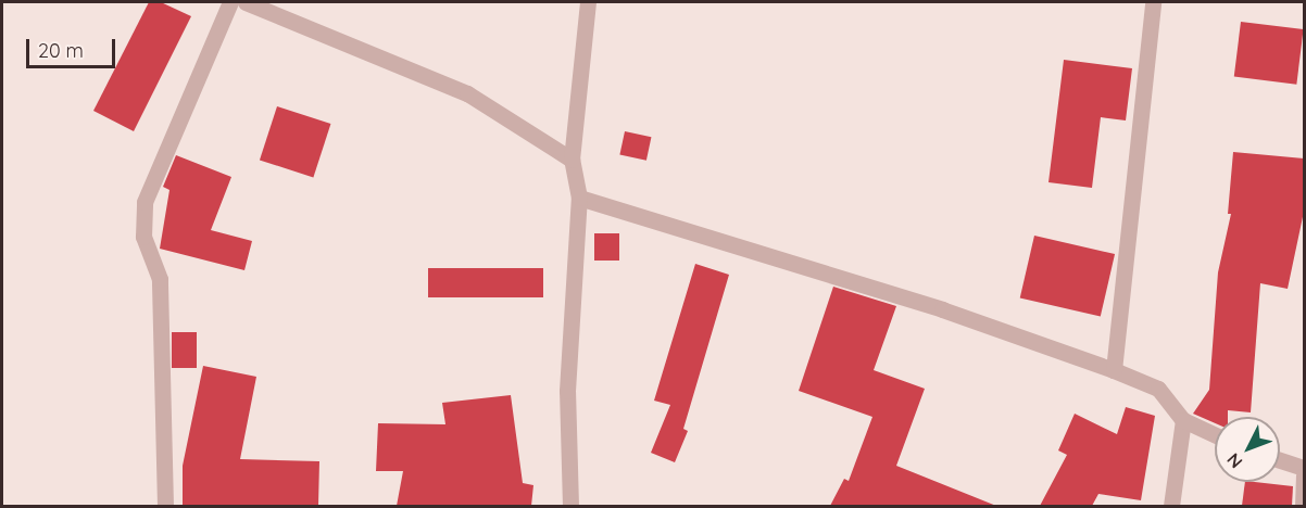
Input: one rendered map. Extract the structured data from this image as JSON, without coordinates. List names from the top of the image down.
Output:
{
  "scale_bar": "20 m",
  "north": "bottom left"
}
